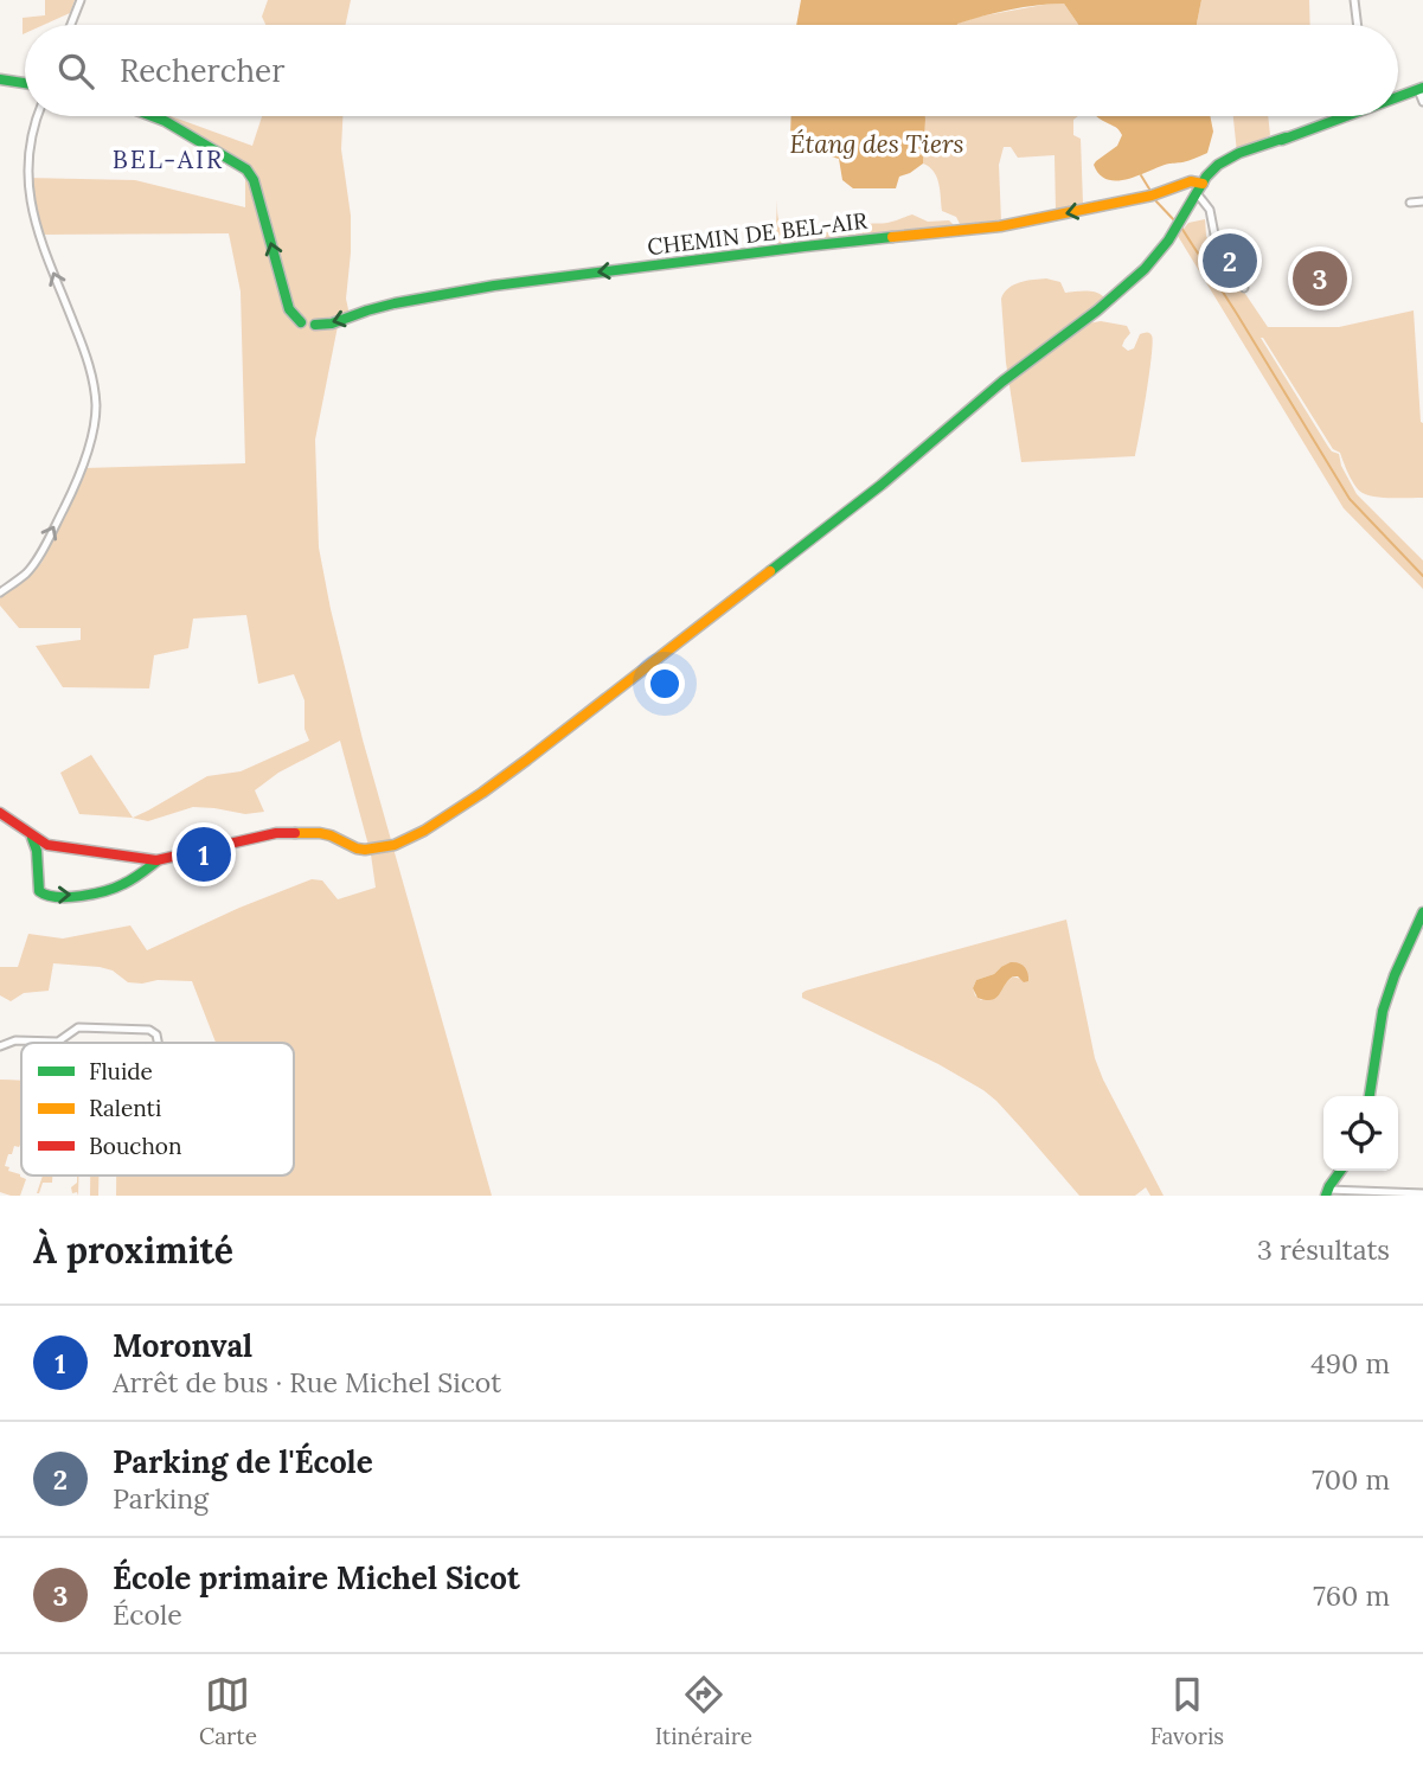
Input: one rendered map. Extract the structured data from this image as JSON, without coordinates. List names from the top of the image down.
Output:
{
  "streets": {
    "street": ["CHEMIN DE BEL-AIR"]
  },
  "one_way": ["CHEMIN DE BEL-AIR"],
  "districts": ["BEL-AIR"],
  "water": ["Étang des Tiers"],
  "legend": ["Fluide", "Ralenti", "Bouchon"],
  "page": {
    "search": "Rechercher",
    "pins": ["2", "3", "1"],
    "heading": ["À proximité", "3 résultats"],
    "list": [
      {
        "mark": "1",
        "name": "Moronval",
        "note": "Arrêt de bus · Rue Michel Sicot",
        "value": "490 m"
      },
      {
        "mark": "2",
        "name": "Parking de l'École",
        "note": "Parking",
        "value": "700 m"
      },
      {
        "mark": "3",
        "name": "École primaire Michel Sicot",
        "note": "École",
        "value": "760 m"
      }
    ],
    "nav": ["Carte", "Itinéraire", "Favoris"]
  }
}
